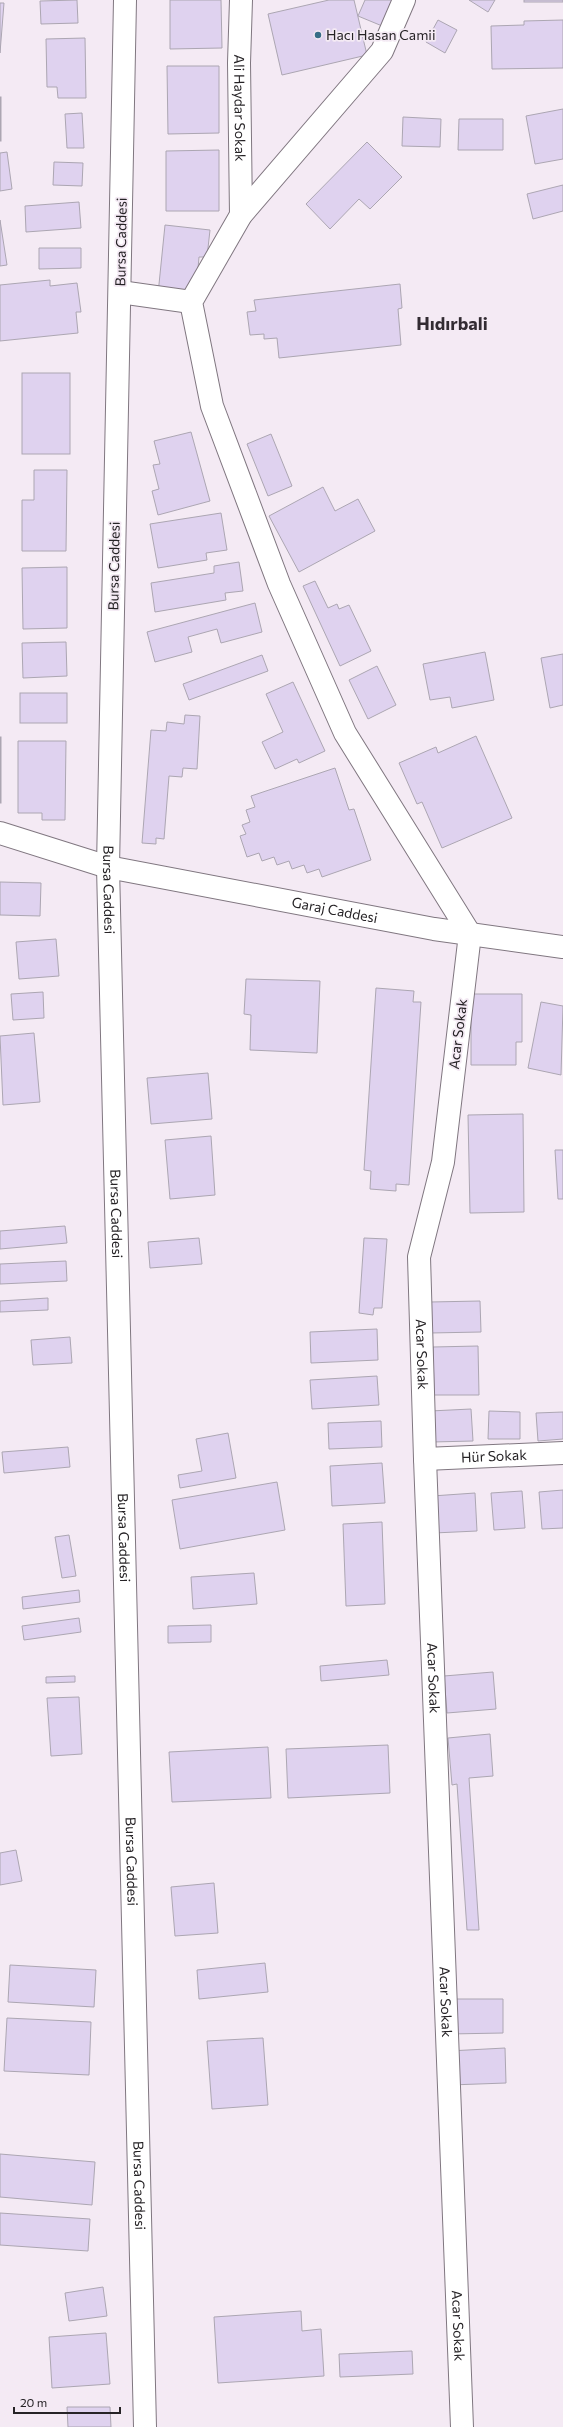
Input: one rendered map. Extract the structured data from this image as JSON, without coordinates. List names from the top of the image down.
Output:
{
  "streets": {
    "street": [
      "Ali Haydar Sokak",
      "Bursa Caddesi",
      "Garaj Caddesi",
      "Acar Sokak",
      "Hür Sokak"
    ]
  },
  "crossings": [
    ["Bursa Caddesi", "Garaj Caddesi"],
    ["Garaj Caddesi", "Acar Sokak"],
    ["Acar Sokak", "Hür Sokak"]
  ],
  "districts": ["Hıdırbali"],
  "places": ["Hacı Hasan Camii"],
  "scale_bar": "20 m"
}
